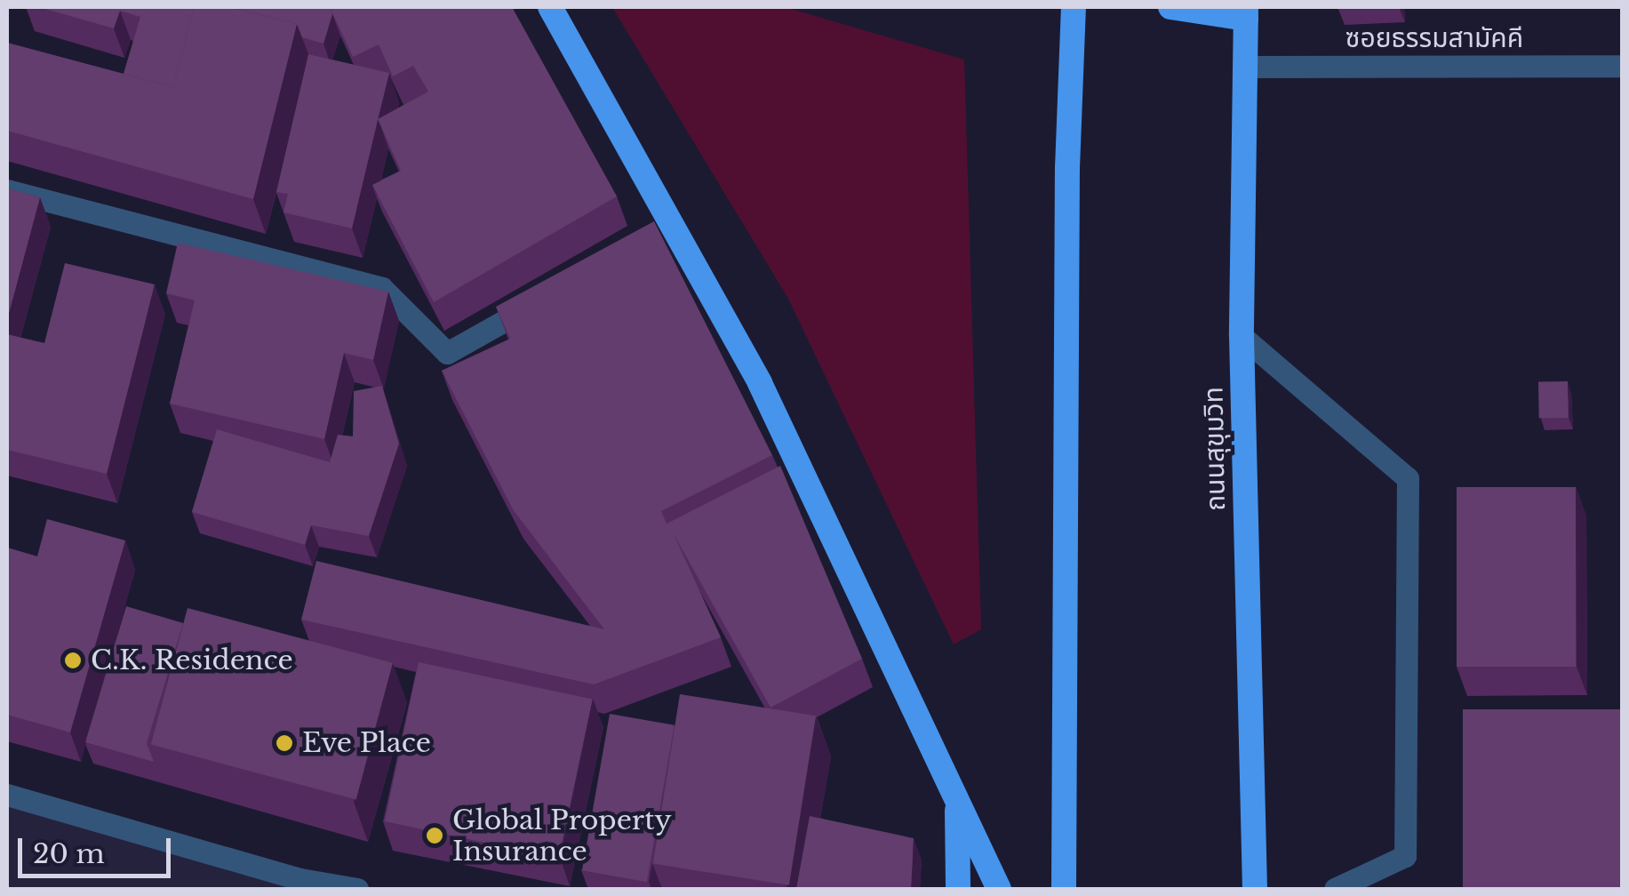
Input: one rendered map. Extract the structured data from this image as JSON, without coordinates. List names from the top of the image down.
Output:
{
  "streets": {
    "highway": ["ถนนสุขุมวิท"],
    "street": ["ซอยธรรมสามัคคี"]
  },
  "crossings": [
    ["ซอยธรรมสามัคคี", "ถนนสุขุมวิท"]
  ],
  "places": ["C.K. Residence", "Eve Place", "Global Property Insurance"],
  "scale_bar": "20 m"
}
